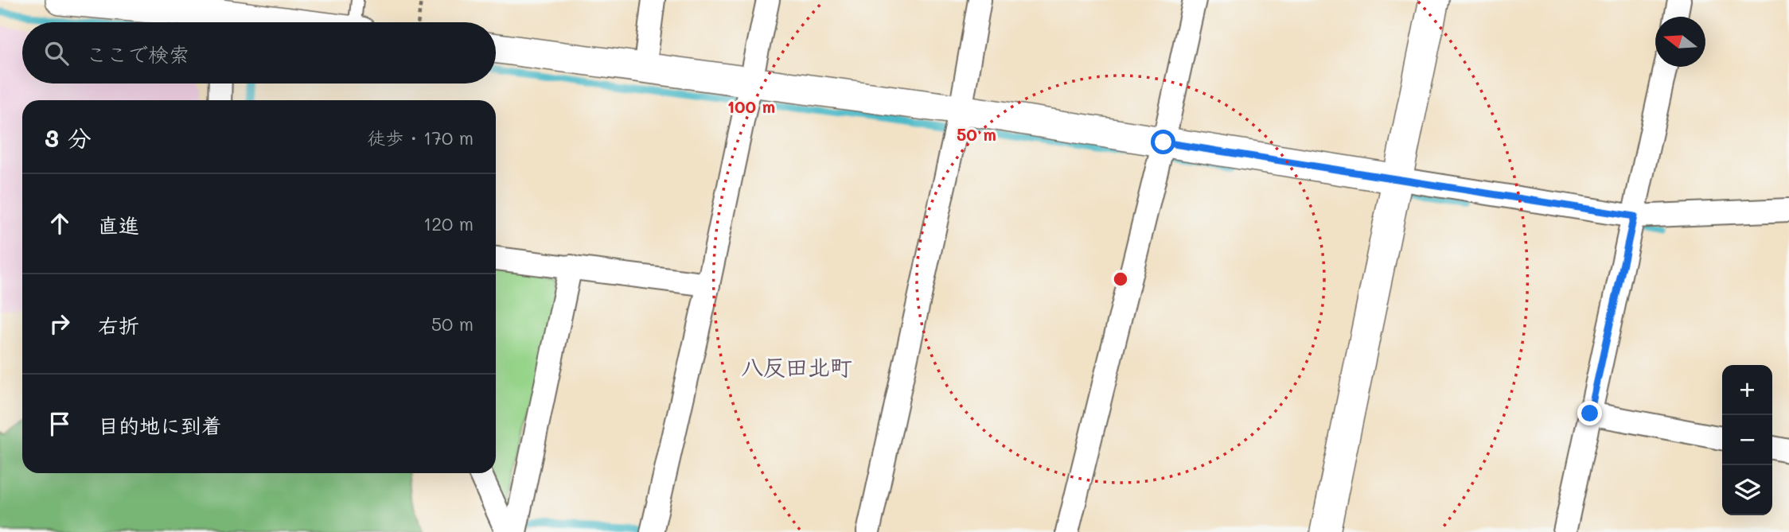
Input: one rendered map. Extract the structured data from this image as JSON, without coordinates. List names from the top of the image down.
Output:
{
  "districts": ["八反田北町"],
  "north": "left",
  "page": {
    "search": "ここで検索",
    "heading": ["3 分", "徒歩 · 170 m"],
    "list": [
      ["直進", "120 m"],
      ["右折", "50 m"],
      "目的地に到着"
    ],
    "map_buttons": ["+", "−"]
  },
  "rings": ["100 m", "50 m"]
}
